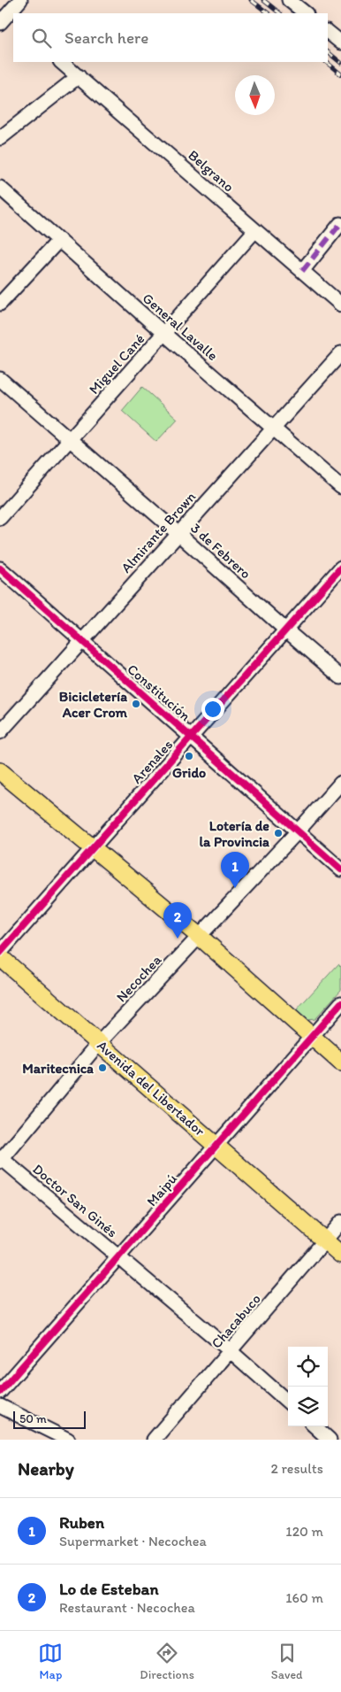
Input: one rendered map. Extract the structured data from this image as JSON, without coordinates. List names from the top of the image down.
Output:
{
  "streets": {
    "main road": ["Avenida del Libertador"],
    "street": [
      "Belgrano",
      "General Lavalle",
      "Miguel Cané",
      "Almirante Brown",
      "3 de Febrero",
      "Constitución",
      "Arenales",
      "Necochea",
      "Maipú",
      "Doctor San Ginés",
      "Chacabuco"
    ]
  },
  "crossings": [
    ["Belgrano", "Miguel Cané"],
    ["General Lavalle", "Miguel Cané"],
    ["General Lavalle", "Almirante Brown"],
    ["Miguel Cané", "3 de Febrero"],
    ["Almirante Brown", "3 de Febrero"],
    ["Almirante Brown", "Constitución"],
    ["3 de Febrero", "Arenales"],
    ["Constitución", "Arenales"],
    ["Constitución", "Necochea"],
    ["Necochea", "Avenida del Libertador"],
    ["Necochea", "Doctor San Ginés"],
    ["Avenida del Libertador", "Maipú"],
    ["Avenida del Libertador", "Chacabuco"],
    ["Maipú", "Doctor San Ginés"],
    ["Doctor San Ginés", "Chacabuco"]
  ],
  "places": [
    "Bicicletería Acer Crom",
    "Grido",
    "Lotería de la Provincia",
    "Maritecnica"
  ],
  "scale_bar": "50 m",
  "north": "bottom",
  "page": {
    "search": "Search here",
    "pins": ["1", "2"],
    "scale": "50 m",
    "heading": ["Nearby", "2 results"],
    "list": [
      {
        "mark": "1",
        "name": "Ruben",
        "note": "Supermarket · Necochea",
        "value": "120 m"
      },
      {
        "mark": "2",
        "name": "Lo de Esteban",
        "note": "Restaurant · Necochea",
        "value": "160 m"
      }
    ],
    "nav": ["Map", "Directions", "Saved"]
  }
}
